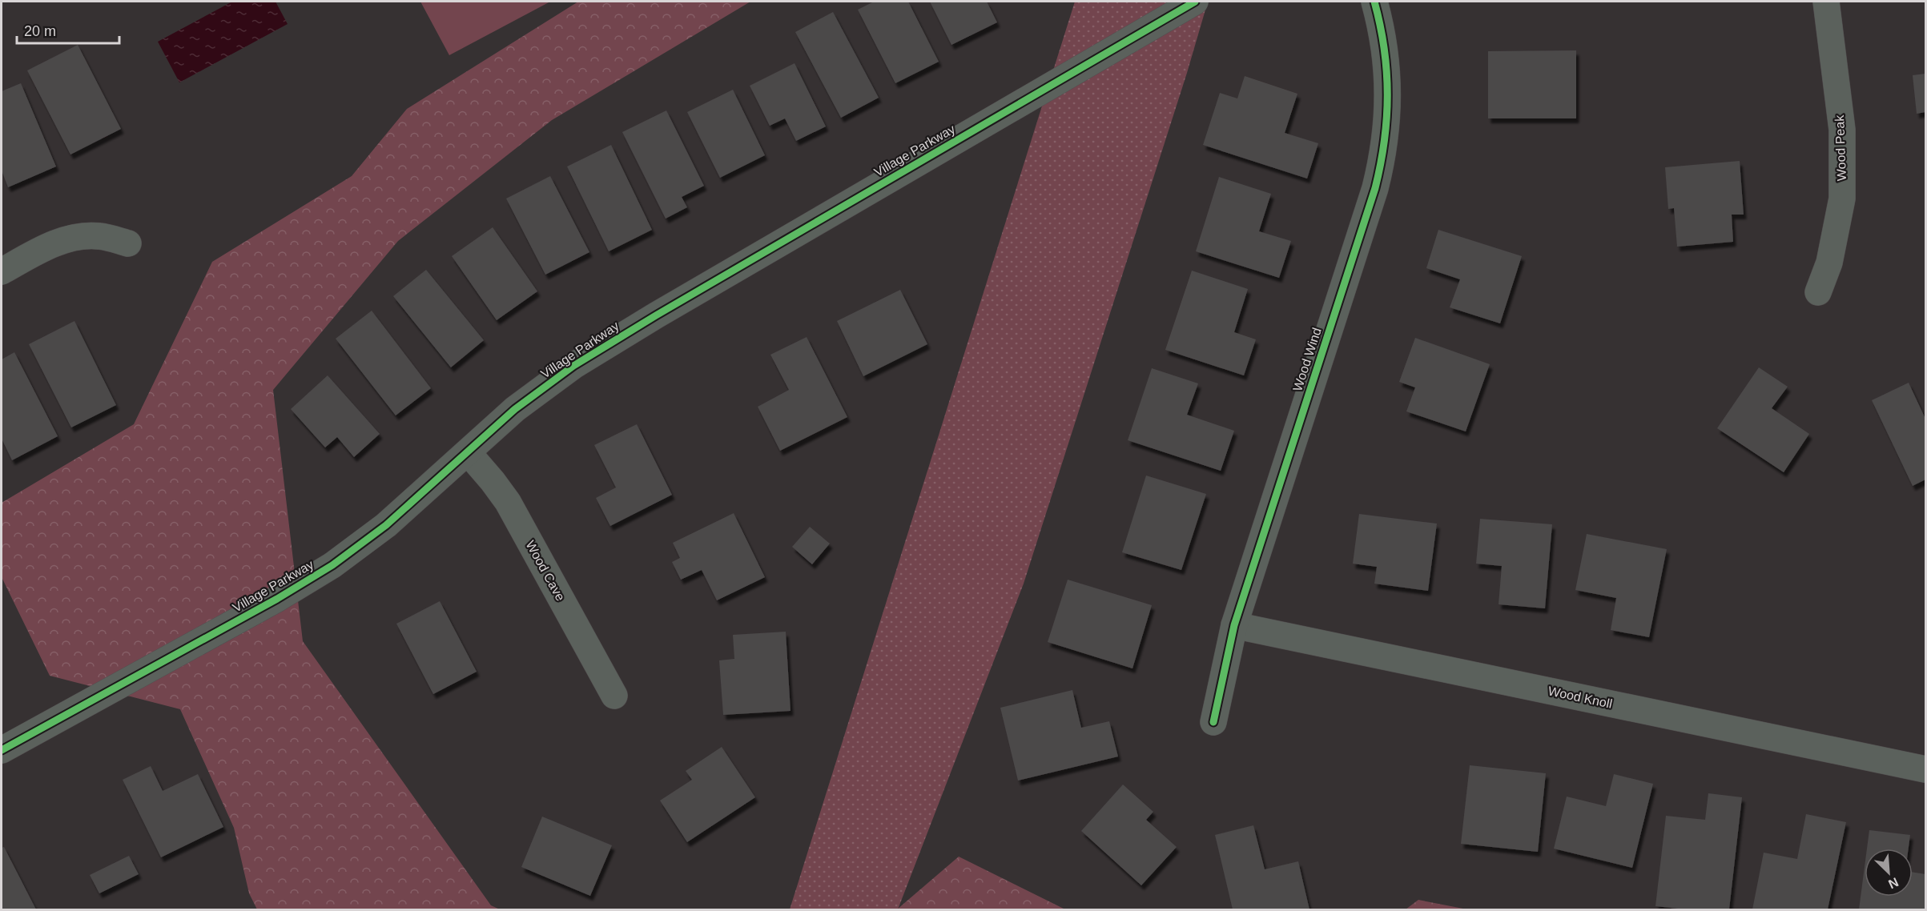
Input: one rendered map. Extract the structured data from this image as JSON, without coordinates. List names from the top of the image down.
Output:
{
  "streets": {
    "street": [
      "Wood Peak",
      "Village Parkway",
      "Wood Wind",
      "Wood Cave",
      "Wood Knoll"
    ]
  },
  "crossings": [
    ["Village Parkway", "Wood Cave"],
    ["Wood Wind", "Wood Knoll"]
  ],
  "scale_bar": "20 m",
  "north": "bottom right"
}
